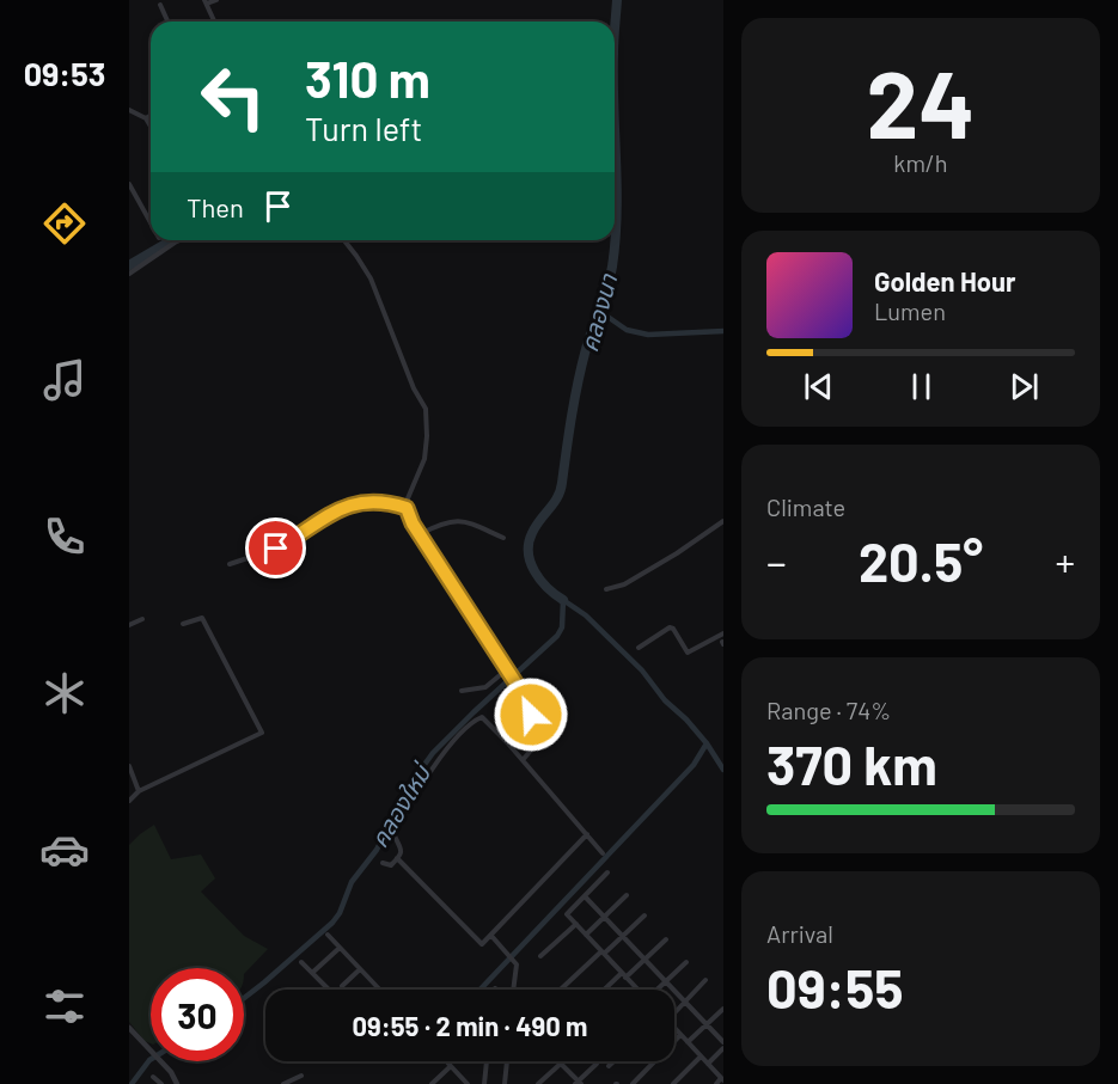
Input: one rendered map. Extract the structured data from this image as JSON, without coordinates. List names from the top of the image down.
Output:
{
  "water": ["คลองนา", "คลองใหม่"],
  "page": {
    "tabs": "09:53",
    "tile": [
      ["24", "km/h"],
      "Climate",
      ["Range · 74%", "370 km"],
      ["Arrival", "09:55"]
    ],
    "turn": ["310 m", "Turn left"],
    "then": "Then",
    "song": ["Golden Hour", "Lumen"],
    "heat": ["−", "20.5°", "+"],
    "limit": "30",
    "trip": "09:55 · 2 min · 490 m"
  }
}
